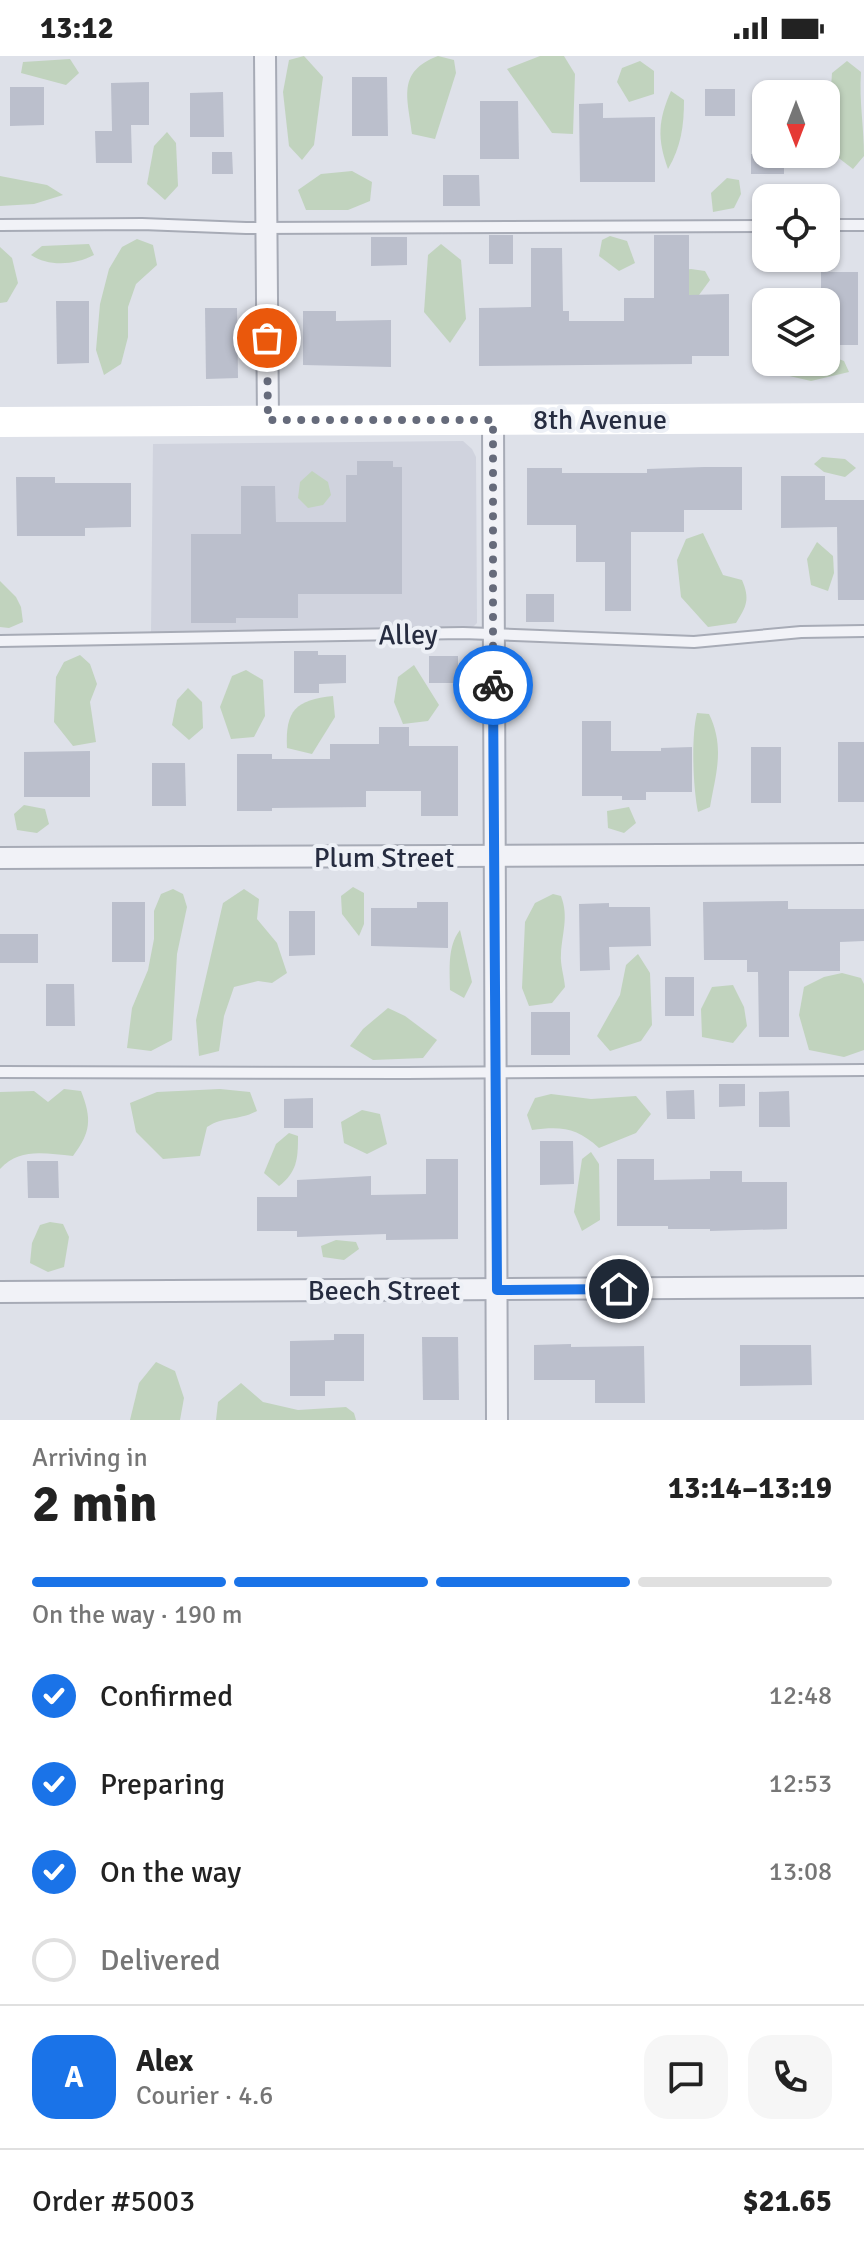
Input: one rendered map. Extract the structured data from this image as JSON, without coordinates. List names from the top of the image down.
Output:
{
  "streets": {
    "street": ["8th Avenue", "Plum Street", "Beech Street"],
    "lane": ["Alley"]
  },
  "north": "bottom",
  "page": {
    "status": "13:12",
    "heading": ["2 min", "Arriving in", "13:14–13:19"],
    "panel": [
      "Alex",
      "Courier · 4.6",
      "Order #5003",
      "$21.65"
    ],
    "bar": "On the way · 190 m",
    "list": [
      ["Confirmed", "12:48"],
      ["Preparing", "12:53"],
      ["On the way", "13:08"],
      "Delivered"
    ],
    "round": "A"
  }
}
